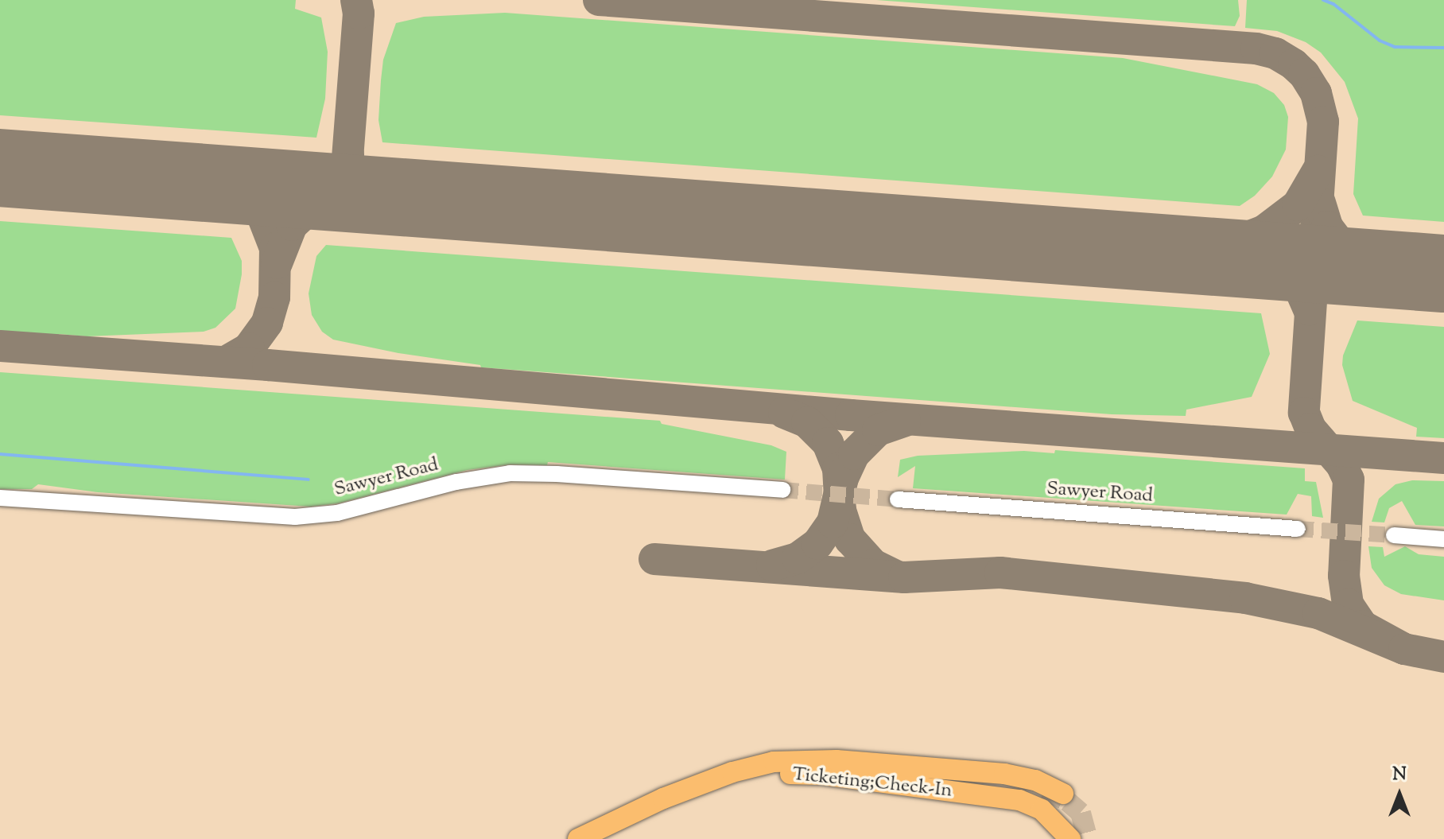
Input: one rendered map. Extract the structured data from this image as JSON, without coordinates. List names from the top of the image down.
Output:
{
  "streets": {
    "main road": ["Ticketing;Check-In"],
    "street": ["Sawyer Road"]
  },
  "north": "top"
}
